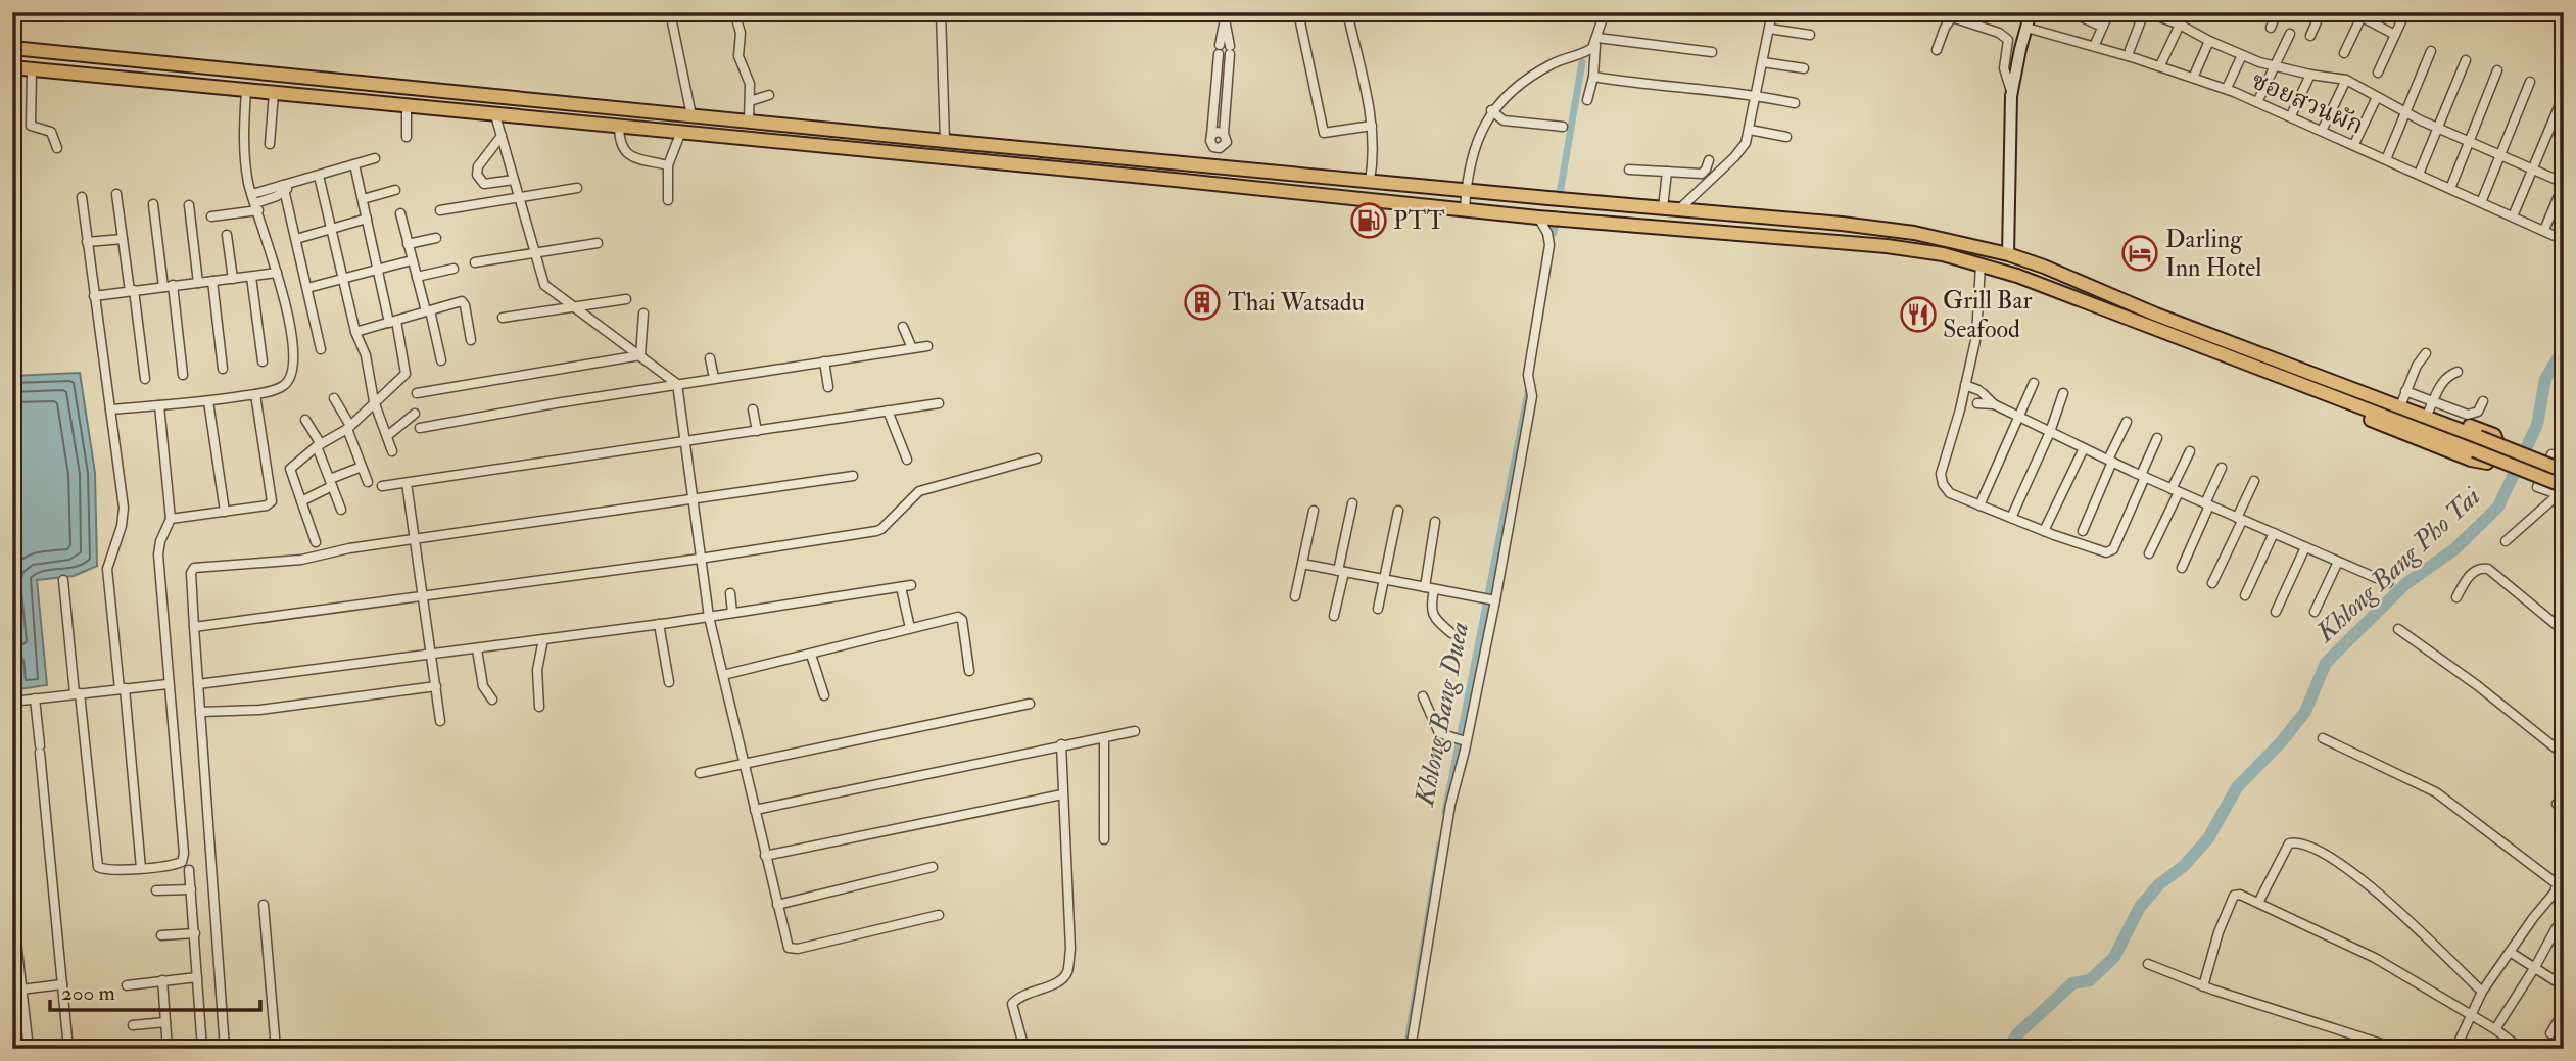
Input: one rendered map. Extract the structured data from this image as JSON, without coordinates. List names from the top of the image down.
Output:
{
  "streets": {
    "street": ["ซอยสวนผัก"]
  },
  "water": ["Khlong Bang Pho Tai", "Khlong Bang Duea"],
  "places": {
    "fuel station": ["PTT"],
    "hotel": ["Darling Inn Hotel"],
    "building": ["Thai Watsadu"],
    "restaurant": ["Grill Bar Seafood"]
  },
  "scale_bar": "200 m"
}
